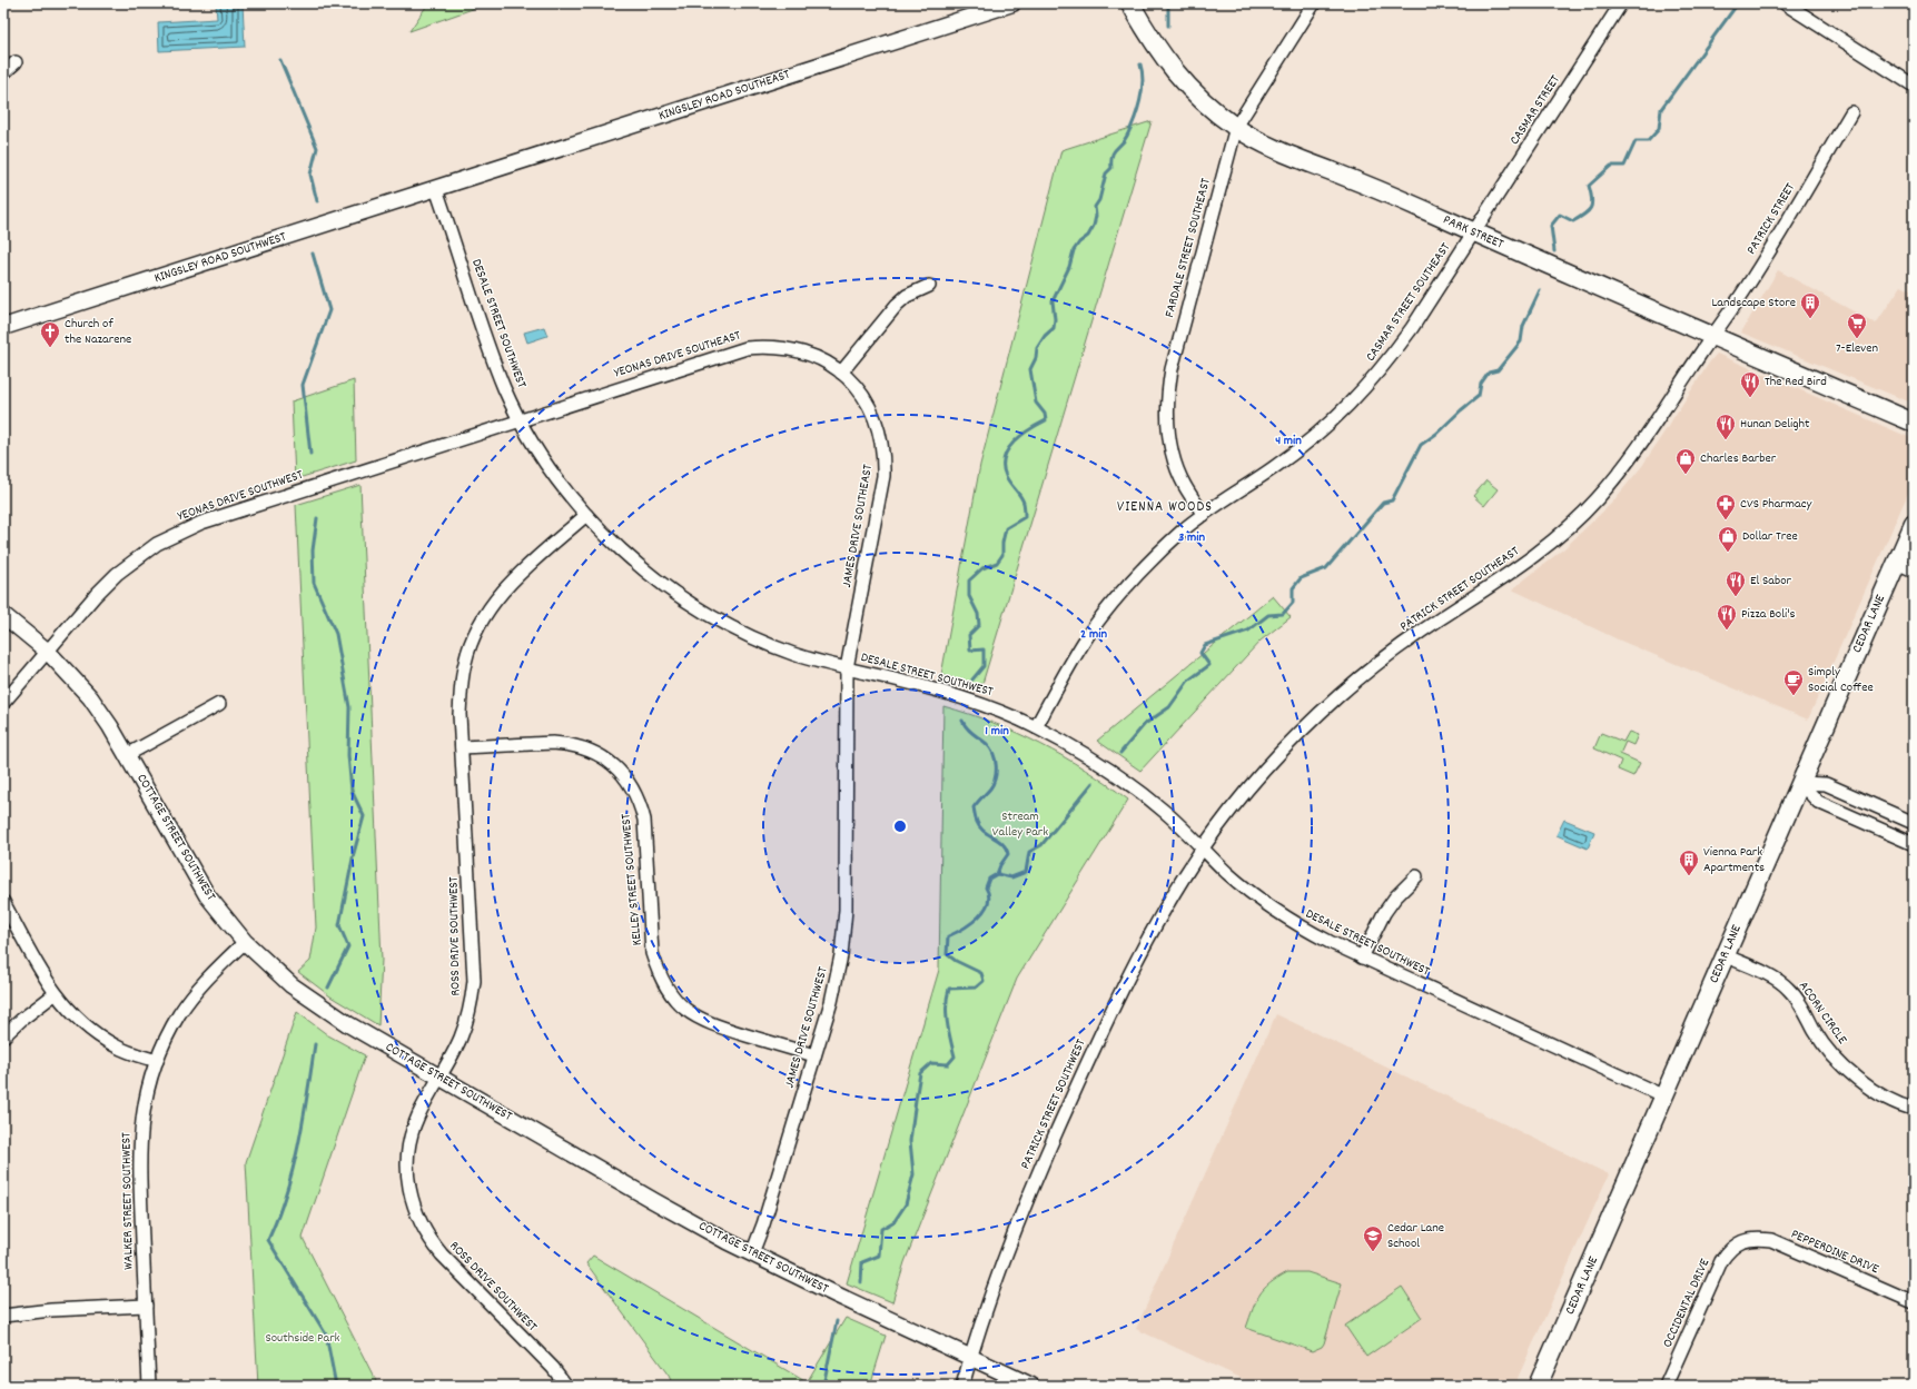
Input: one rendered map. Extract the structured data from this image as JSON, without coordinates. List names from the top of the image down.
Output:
{
  "streets": {
    "main road": ["PARK STREET", "CEDAR LANE"],
    "street": [
      "KINGSLEY ROAD SOUTHEAST",
      "CASMAR STREET",
      "PATRICK STREET",
      "FARDALE STREET SOUTHEAST",
      "KINGSLEY ROAD SOUTHWEST",
      "CASMAR STREET SOUTHEAST",
      "DESALE STREET SOUTHWEST",
      "YEONAS DRIVE SOUTHEAST",
      "YEONAS DRIVE SOUTHWEST",
      "JAMES DRIVE SOUTHEAST",
      "PATRICK STREET SOUTHEAST",
      "COTTAGE STREET SOUTHWEST",
      "KELLEY STREET SOUTHWEST",
      "ROSS DRIVE SOUTHWEST",
      "ACORN CIRCLE",
      "JAMES DRIVE SOUTHWEST",
      "PATRICK STREET SOUTHWEST",
      "WALKER STREET SOUTHWEST",
      "PEPPERDINE DRIVE",
      "OCCIDENTAL DRIVE"
    ]
  },
  "crossings": [
    ["KINGSLEY ROAD SOUTHEAST", "KINGSLEY ROAD SOUTHWEST"],
    ["KINGSLEY ROAD SOUTHEAST", "DESALE STREET SOUTHWEST"],
    ["CASMAR STREET", "PARK STREET"],
    ["CASMAR STREET", "CASMAR STREET SOUTHEAST"],
    ["PATRICK STREET", "PARK STREET"],
    ["PATRICK STREET", "PATRICK STREET SOUTHEAST"],
    ["PARK STREET", "FARDALE STREET SOUTHEAST"],
    ["PARK STREET", "CASMAR STREET SOUTHEAST"],
    ["PARK STREET", "PATRICK STREET SOUTHEAST"],
    ["FARDALE STREET SOUTHEAST", "CASMAR STREET SOUTHEAST"],
    ["KINGSLEY ROAD SOUTHWEST", "DESALE STREET SOUTHWEST"],
    ["CASMAR STREET SOUTHEAST", "DESALE STREET SOUTHWEST"],
    ["DESALE STREET SOUTHWEST", "YEONAS DRIVE SOUTHEAST"],
    ["DESALE STREET SOUTHWEST", "YEONAS DRIVE SOUTHWEST"],
    ["DESALE STREET SOUTHWEST", "JAMES DRIVE SOUTHEAST"],
    ["DESALE STREET SOUTHWEST", "PATRICK STREET SOUTHEAST"],
    ["DESALE STREET SOUTHWEST", "CEDAR LANE"],
    ["DESALE STREET SOUTHWEST", "ROSS DRIVE SOUTHWEST"],
    ["DESALE STREET SOUTHWEST", "JAMES DRIVE SOUTHWEST"],
    ["DESALE STREET SOUTHWEST", "PATRICK STREET SOUTHWEST"],
    ["YEONAS DRIVE SOUTHEAST", "YEONAS DRIVE SOUTHWEST"],
    ["YEONAS DRIVE SOUTHEAST", "JAMES DRIVE SOUTHEAST"],
    ["YEONAS DRIVE SOUTHWEST", "COTTAGE STREET SOUTHWEST"],
    ["JAMES DRIVE SOUTHEAST", "JAMES DRIVE SOUTHWEST"],
    ["PATRICK STREET SOUTHEAST", "PATRICK STREET SOUTHWEST"],
    ["CEDAR LANE", "ACORN CIRCLE"],
    ["COTTAGE STREET SOUTHWEST", "ROSS DRIVE SOUTHWEST"],
    ["COTTAGE STREET SOUTHWEST", "JAMES DRIVE SOUTHWEST"],
    ["COTTAGE STREET SOUTHWEST", "PATRICK STREET SOUTHWEST"],
    ["COTTAGE STREET SOUTHWEST", "WALKER STREET SOUTHWEST"],
    ["KELLEY STREET SOUTHWEST", "ROSS DRIVE SOUTHWEST"],
    ["KELLEY STREET SOUTHWEST", "JAMES DRIVE SOUTHWEST"],
    ["PEPPERDINE DRIVE", "OCCIDENTAL DRIVE"]
  ],
  "districts": ["VIENNA WOODS"],
  "parks": ["Stream Valley Park", "Southside Park"],
  "places": {
    "building": ["Landscape Store", "Vienna Park Apartments"],
    "supermarket": ["7-Eleven"],
    "church": ["Church of the Nazarene"],
    "restaurant": [
      "The Red Bird",
      "Hunan Delight",
      "El Sabor",
      "Pizza Boli's"
    ],
    "shop": ["Charles Barber", "Dollar Tree"],
    "pharmacy": ["CVS Pharmacy"],
    "cafe": ["Simply Social Coffee"],
    "school or university": ["Cedar Lane School"]
  },
  "rings": [
    "4 min",
    "3 min",
    "2 min",
    "1 min"
  ]
}
